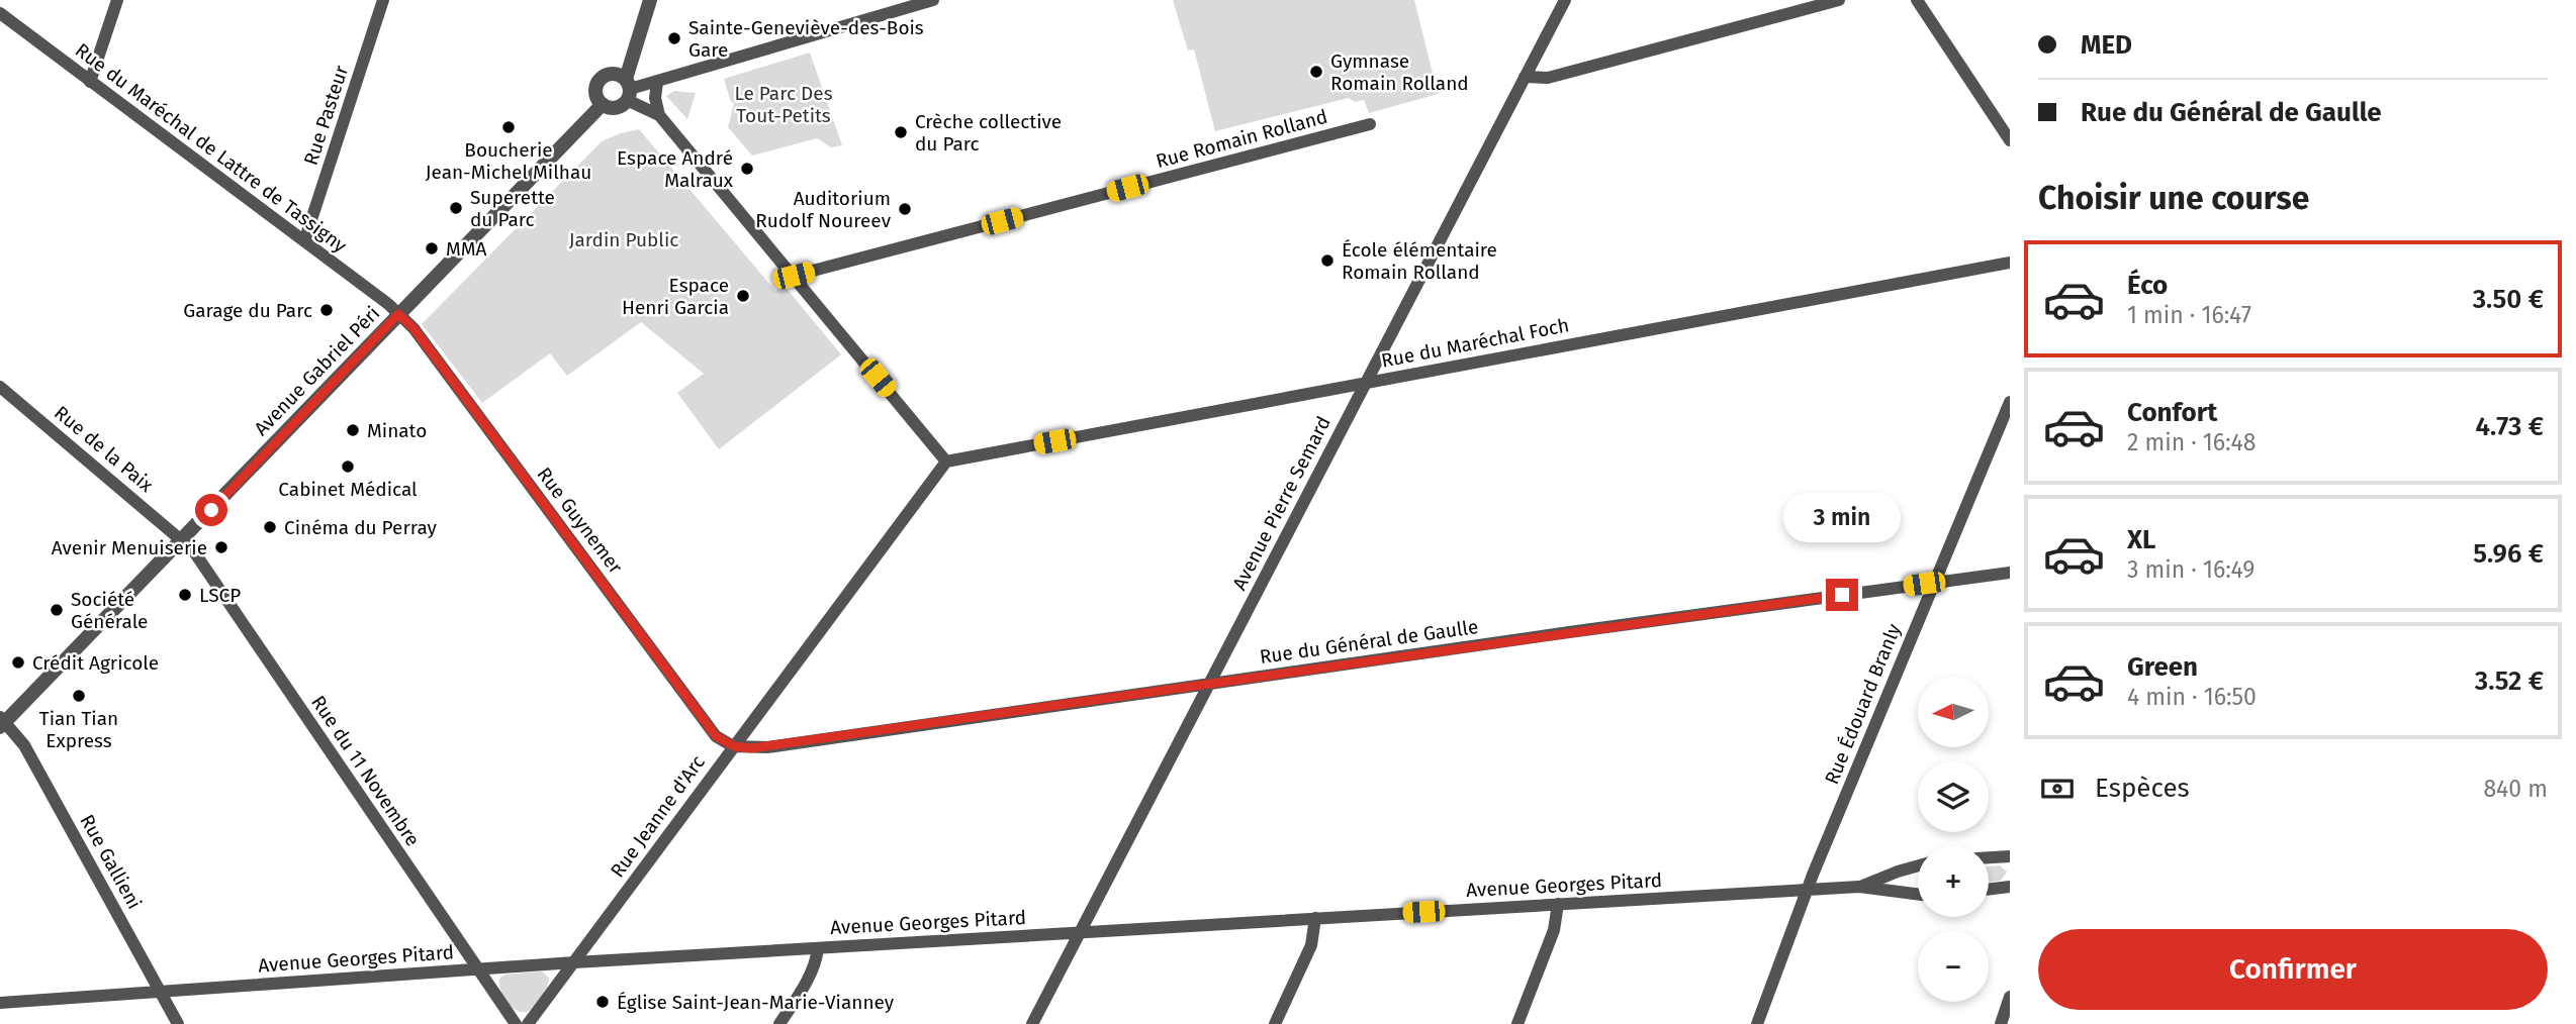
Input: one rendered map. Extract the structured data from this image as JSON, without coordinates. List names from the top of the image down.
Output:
{
  "streets": {
    "street": [
      "Rue Pasteur",
      "Rue Romain Rolland",
      "Rue du Maréchal de Lattre de Tassigny",
      "Rue du Maréchal Foch",
      "Avenue Gabriel Péri",
      "Rue de la Paix",
      "Avenue Pierre Semard",
      "Rue Guynemer",
      "Rue du Général de Gaulle",
      "Rue Édouard Branly",
      "Rue du 11 Novembre",
      "Rue Jeanne d'Arc",
      "Rue Gallieni",
      "Avenue Georges Pitard"
    ]
  },
  "crossings": [
    ["Rue Pasteur", "Rue du Maréchal de Lattre de Tassigny"],
    ["Rue du Maréchal de Lattre de Tassigny", "Avenue Gabriel Péri"],
    ["Rue du Maréchal de Lattre de Tassigny", "Rue Guynemer"],
    ["Rue du Maréchal Foch", "Avenue Pierre Semard"],
    ["Rue du Maréchal Foch", "Rue Jeanne d'Arc"],
    ["Avenue Gabriel Péri", "Rue de la Paix"],
    ["Avenue Gabriel Péri", "Rue Guynemer"],
    ["Avenue Gabriel Péri", "Rue du 11 Novembre"],
    ["Avenue Gabriel Péri", "Rue Gallieni"],
    ["Rue de la Paix", "Rue du 11 Novembre"],
    ["Avenue Pierre Semard", "Rue du Général de Gaulle"],
    ["Avenue Pierre Semard", "Avenue Georges Pitard"],
    ["Rue Guynemer", "Rue du Général de Gaulle"],
    ["Rue Guynemer", "Rue Jeanne d'Arc"],
    ["Rue du Général de Gaulle", "Rue Édouard Branly"],
    ["Rue du Général de Gaulle", "Rue Jeanne d'Arc"],
    ["Rue Édouard Branly", "Avenue Georges Pitard"],
    ["Rue du 11 Novembre", "Avenue Georges Pitard"],
    ["Rue Jeanne d'Arc", "Avenue Georges Pitard"],
    ["Rue Gallieni", "Avenue Georges Pitard"]
  ],
  "parks": ["Le Parc Des Tout-Petits", "Jardin Public"],
  "places": [
    "Sainte-Geneviève-des-Bois Gare",
    "Gymnase Romain Rolland",
    "Boucherie Jean-Michel Milhau",
    "Crèche collective du Parc",
    "Espace André Malraux",
    "Superette du Parc",
    "Auditorium Rudolf Noureev",
    "MMA",
    "École élémentaire Romain Rolland",
    "Espace Henri Garcia",
    "Garage du Parc",
    "Minato",
    "Cabinet Médical",
    "Cinéma du Perray",
    "Avenir Menuiserie",
    "LSCP",
    "Société Générale",
    "Crédit Agricole",
    "Tian Tian Express",
    "Église Saint-Jean-Marie-Vianney"
  ],
  "north": "left",
  "page": {
    "banner": ["MED", "Rue du Général de Gaulle"],
    "heading": "Choisir une course",
    "list": [
      {
        "name": "Éco",
        "note": "1 min · 16:47",
        "value": "3.50 €"
      },
      {
        "name": "Confort",
        "note": "2 min · 16:48",
        "value": "4.73 €"
      },
      {
        "name": "XL",
        "note": "3 min · 16:49",
        "value": "5.96 €"
      },
      {
        "name": "Green",
        "note": "4 min · 16:50",
        "value": "3.52 €"
      }
    ],
    "bubble": "3 min",
    "map_buttons": ["+", "−"],
    "pay": ["Espèces", "840 m"],
    "buttons": "Confirmer"
  }
}
